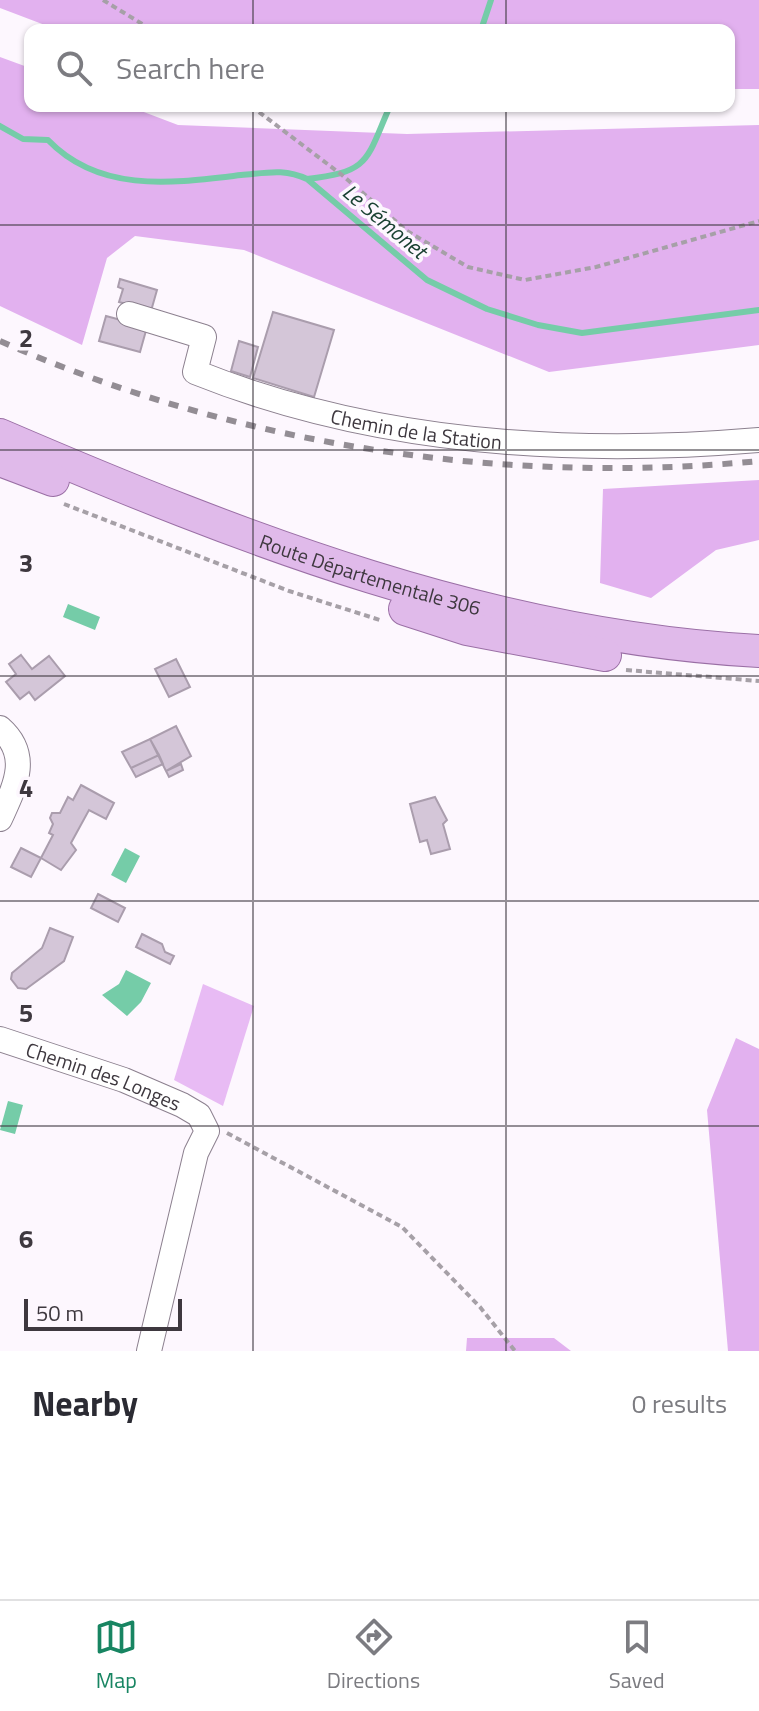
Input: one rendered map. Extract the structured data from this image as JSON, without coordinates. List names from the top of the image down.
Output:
{
  "streets": {
    "main road": ["Route Départementale 306"],
    "street": ["Chemin de la Station", "Chemin des Longes"]
  },
  "water": ["Le Sémonet"],
  "scale_bar": "50 m",
  "page": {
    "search": "Search here",
    "scale": "50 m",
    "heading": ["Nearby", "0 results"],
    "nav": ["Map", "Directions", "Saved"]
  },
  "grid": {
    "rows": [
      "2",
      "3",
      "4",
      "5",
      "6"
    ]
  }
}
